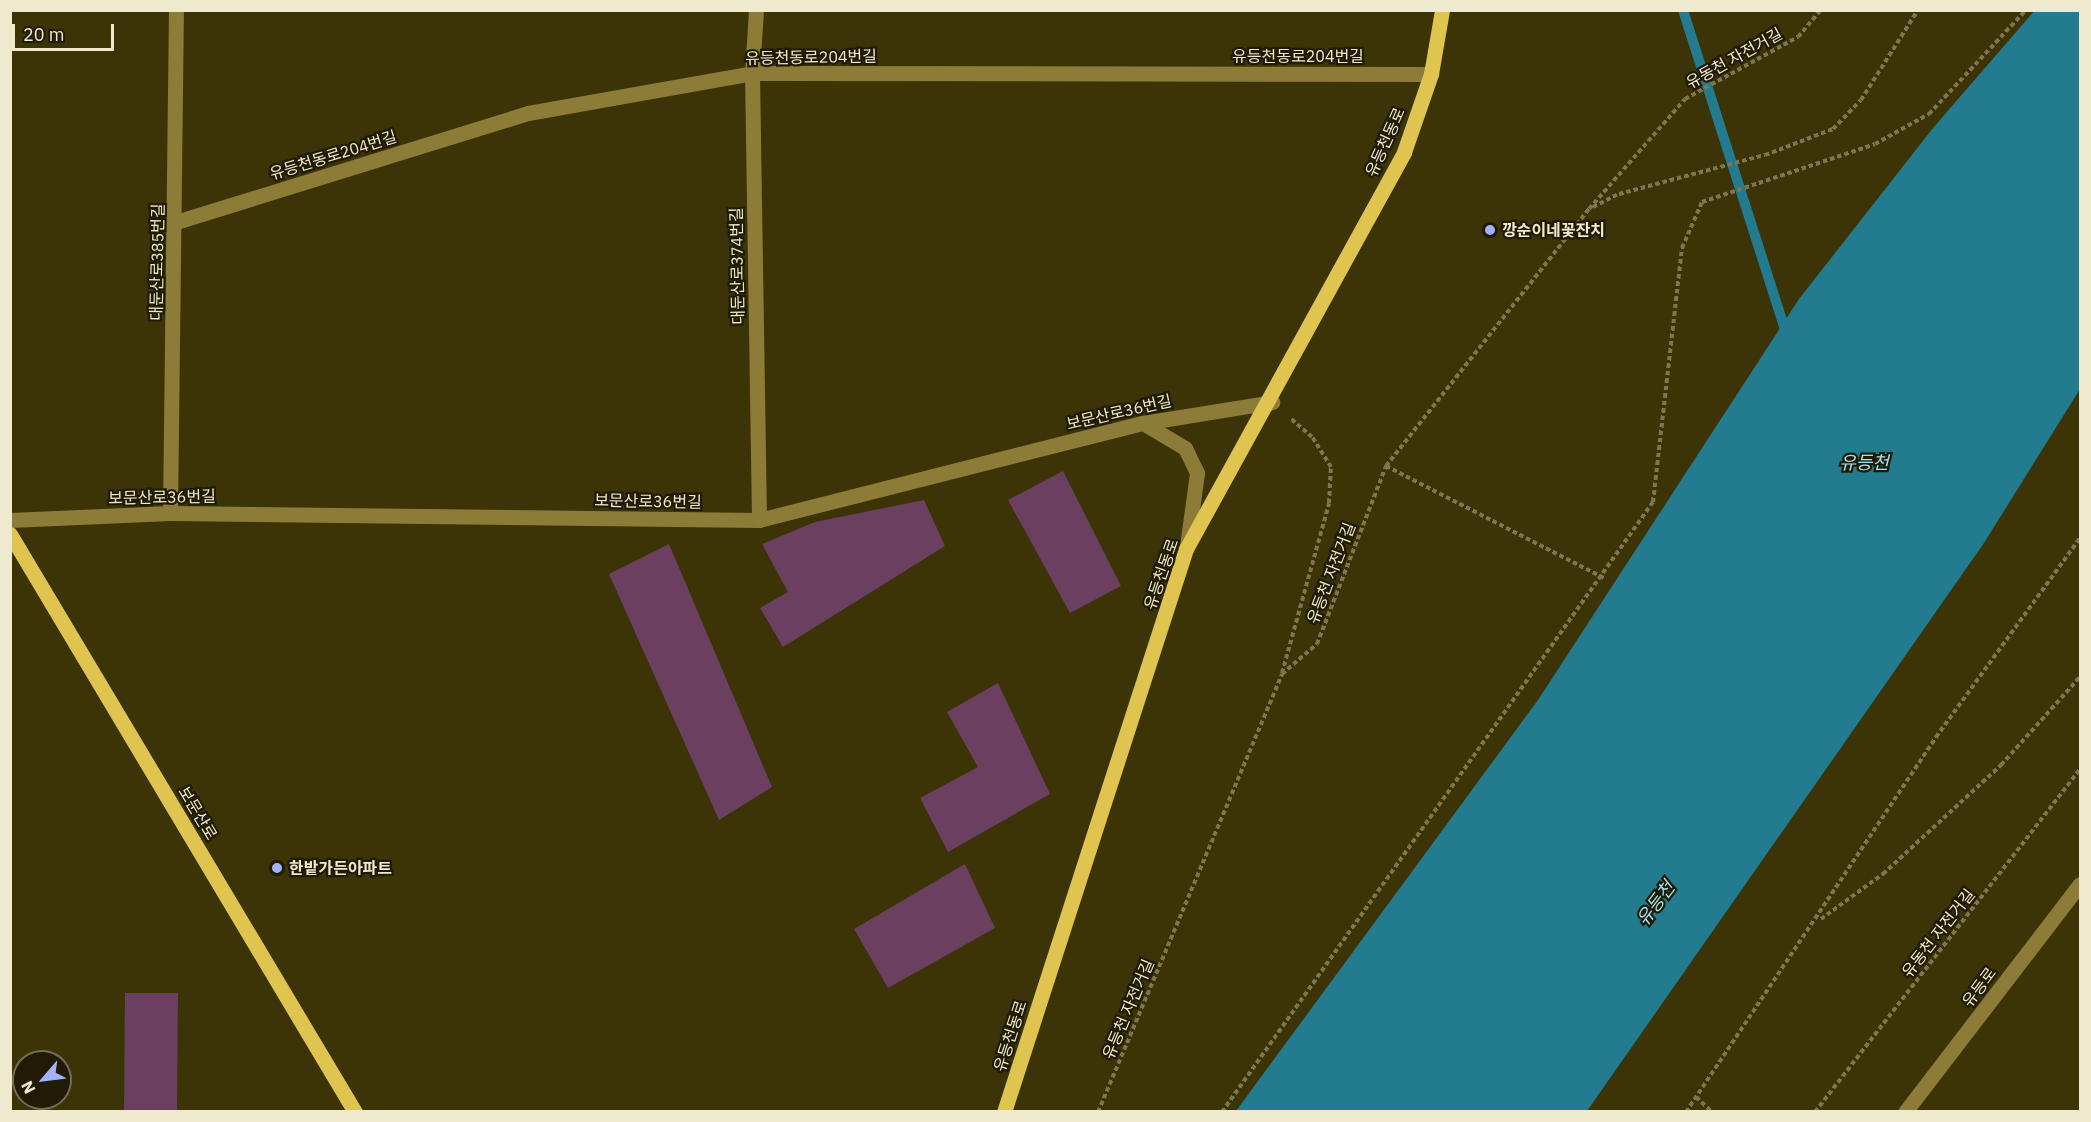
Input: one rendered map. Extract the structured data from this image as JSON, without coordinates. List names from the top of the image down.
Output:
{
  "streets": {
    "main road": ["유등천동로", "보문산로"],
    "street": [
      "유등천동로204번길",
      "대둔산로385번길",
      "대둔산로374번길",
      "보문산로36번길",
      "유등로"
    ],
    "path": ["유동천 자전거길", "유등천 자전거길"]
  },
  "crossings": [
    ["유등천동로204번길", "유등천동로"],
    ["유등천동로204번길", "대둔산로385번길"],
    ["유등천동로204번길", "대둔산로374번길"],
    ["유동천 자전거길", "유등천 자전거길"],
    ["유등천동로", "보문산로36번길"],
    ["대둔산로385번길", "보문산로36번길"],
    ["대둔산로374번길", "보문산로36번길"]
  ],
  "water": ["유등천"],
  "places": ["깡순이네꽃잔치", "한밭가든아파트"],
  "scale_bar": "20 m",
  "north": "bottom left"
}
